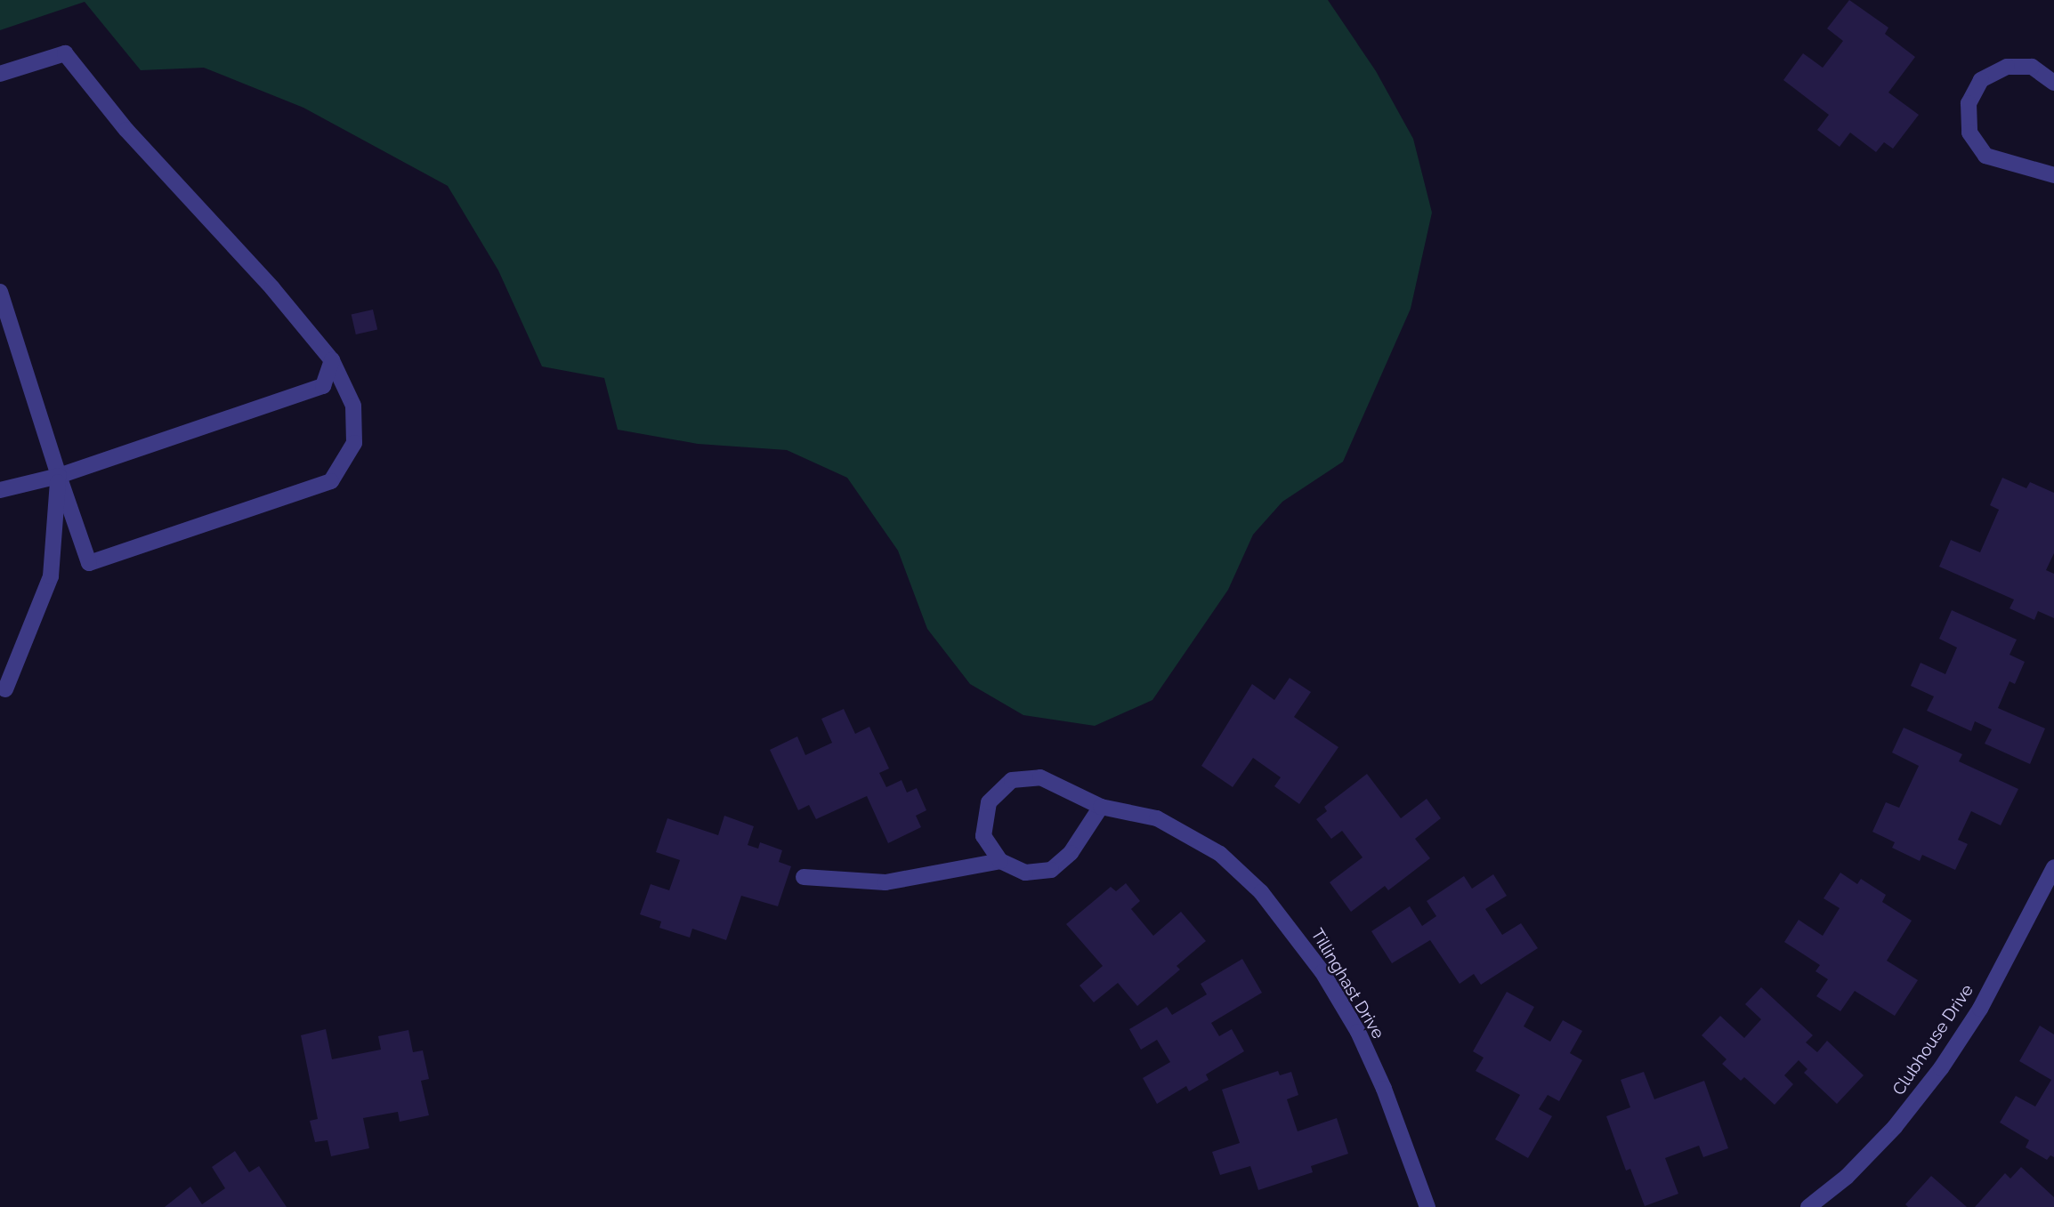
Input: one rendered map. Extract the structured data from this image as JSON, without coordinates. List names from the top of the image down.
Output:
{
  "streets": {
    "street": ["Tillinghast Drive", "Clubhouse Drive"]
  }
}
